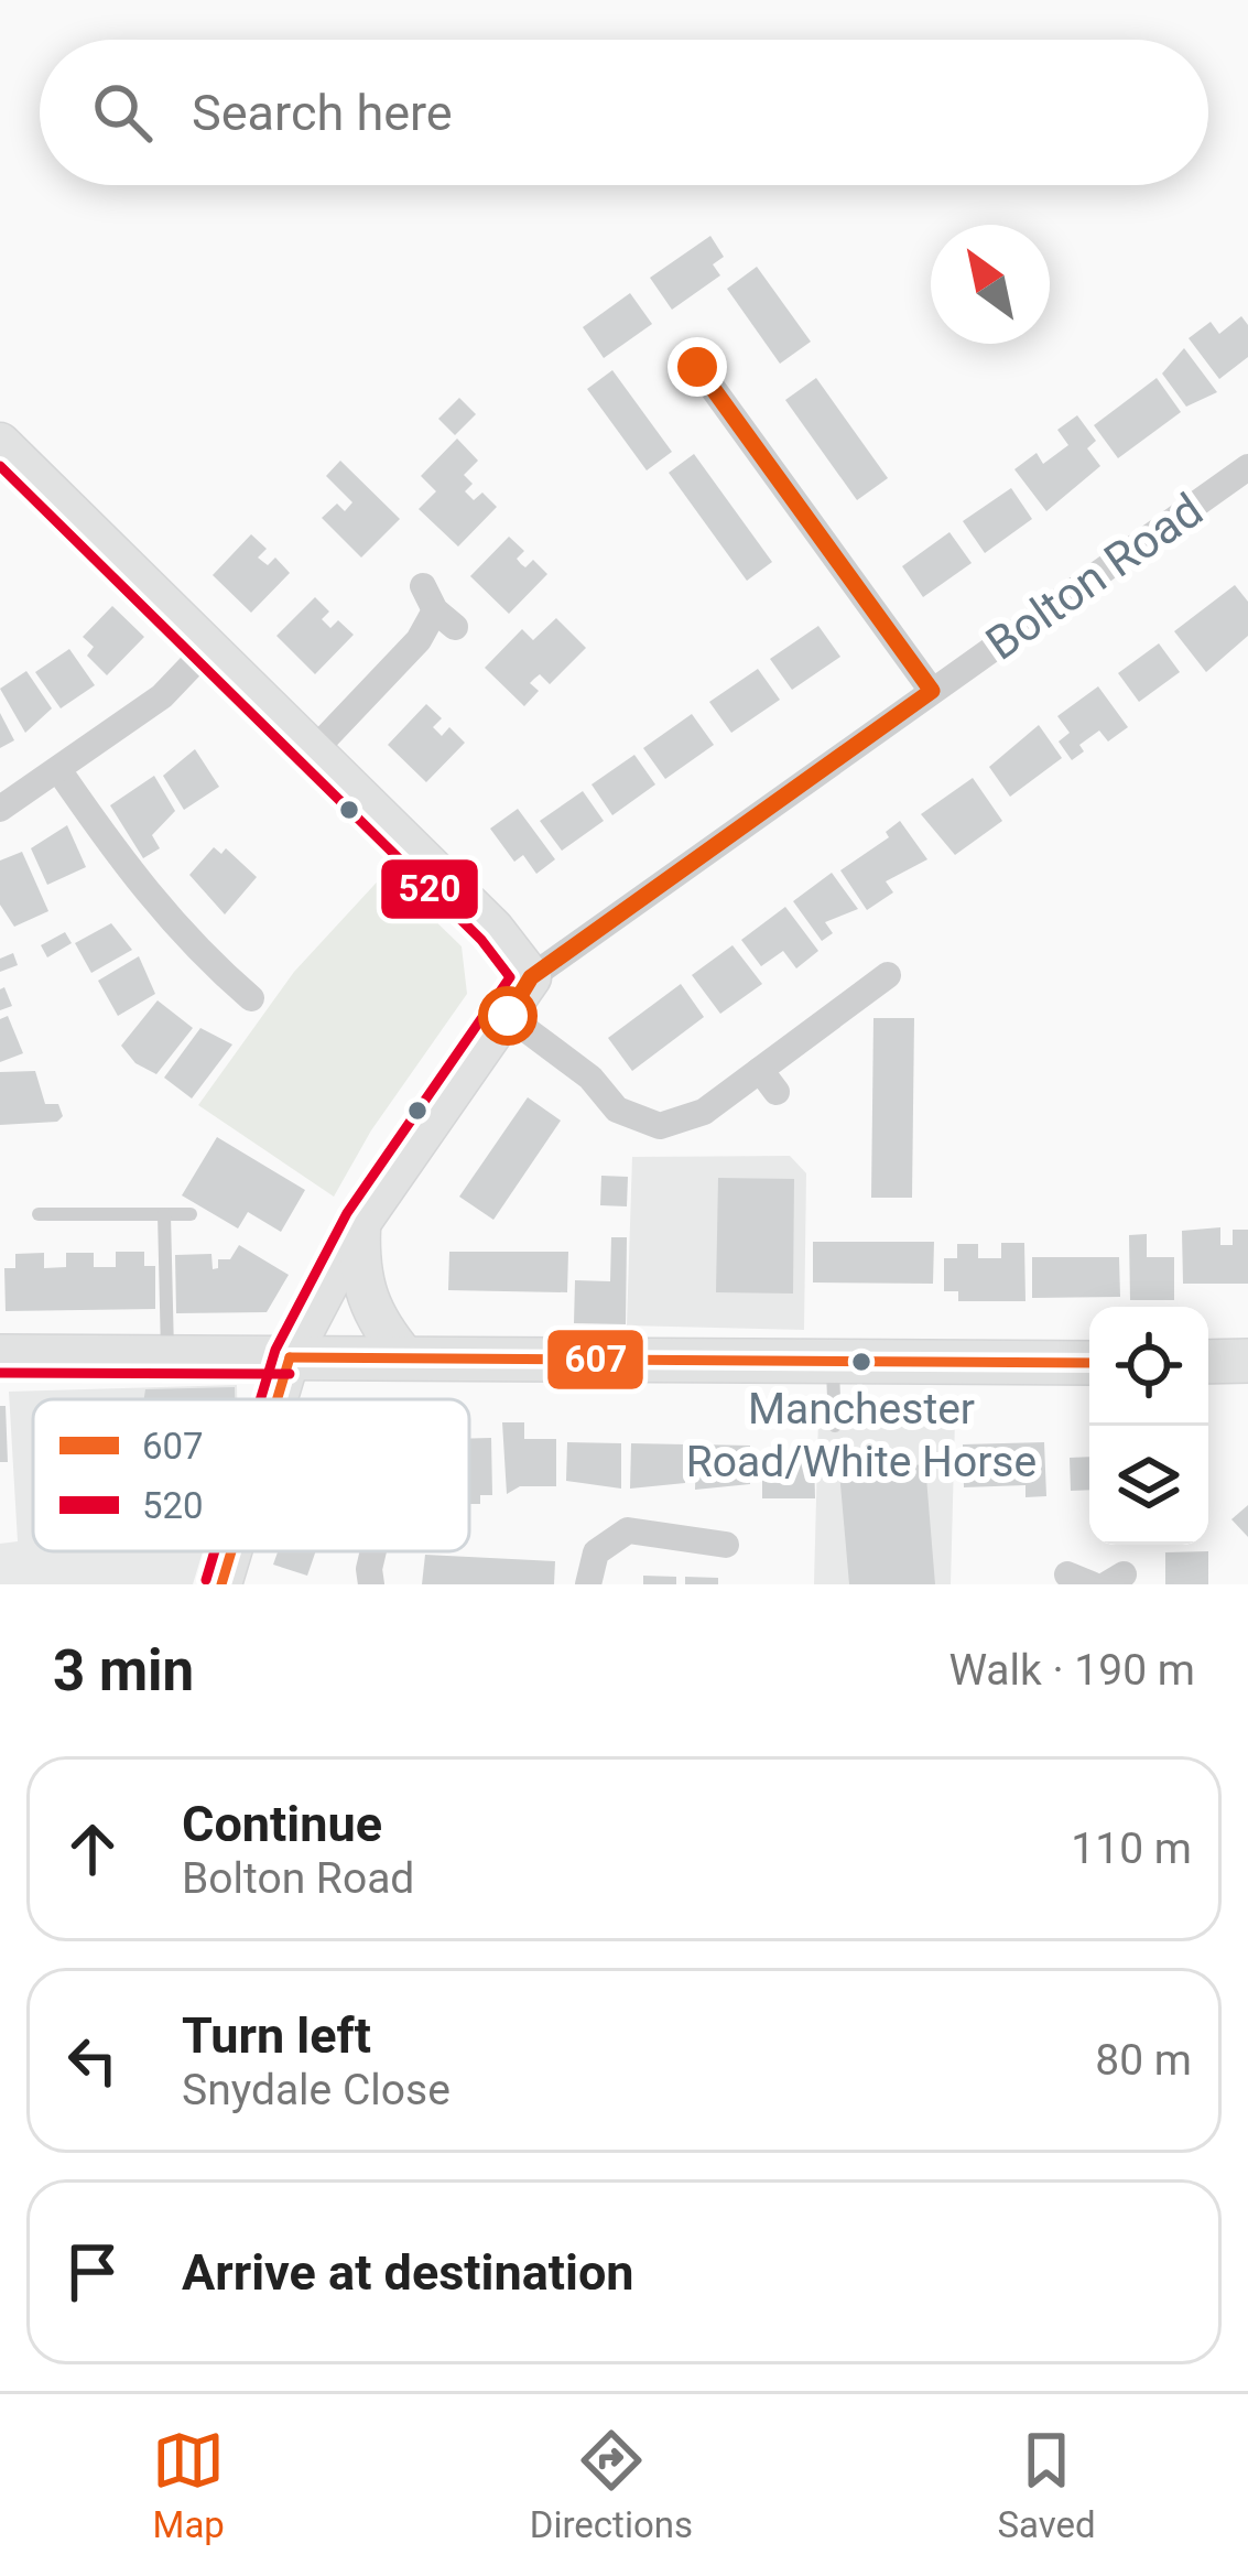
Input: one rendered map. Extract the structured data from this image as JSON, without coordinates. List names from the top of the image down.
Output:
{
  "streets": {
    "street": ["Bolton Road"]
  },
  "places": ["Manchester Road/White Horse"],
  "lines": ["transit line 520", "transit line 607"],
  "legend": ["607", "520"],
  "north": "top left",
  "page": {
    "search": "Search here",
    "heading": ["3 min", "Walk · 190 m"],
    "list": [
      ["Continue", "Bolton Road", "110 m"],
      ["Turn left", "Snydale Close", "80 m"],
      "Arrive at destination"
    ],
    "nav": ["Map", "Directions", "Saved"]
  }
}
